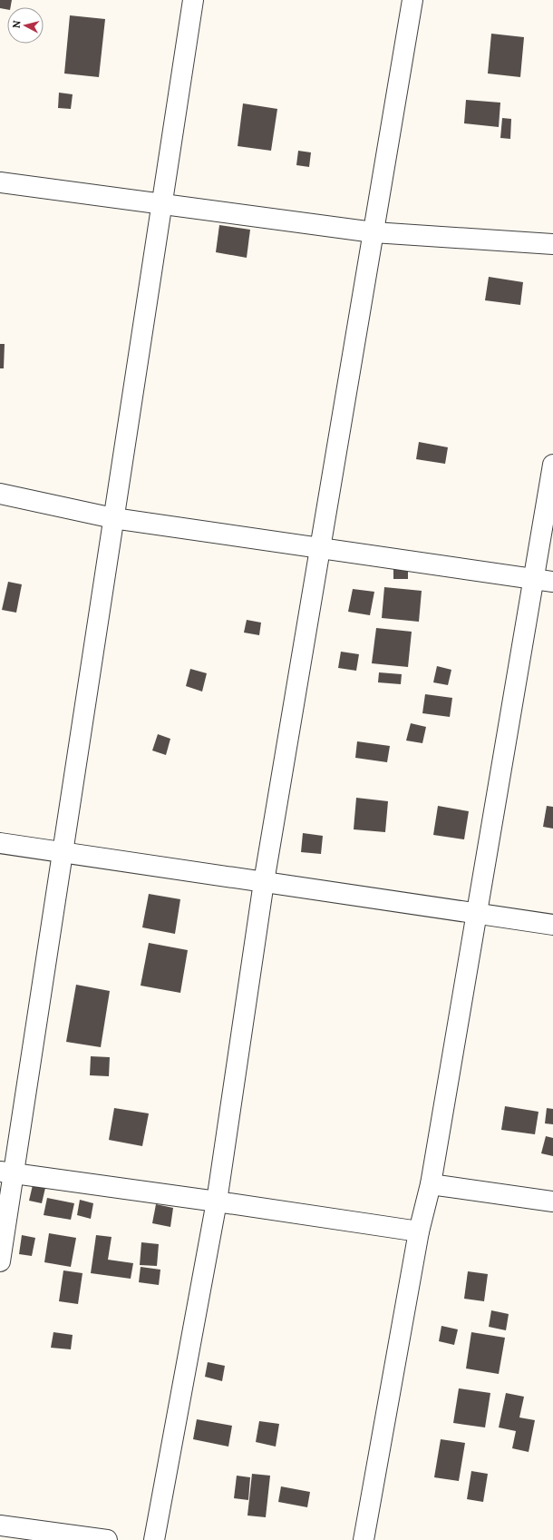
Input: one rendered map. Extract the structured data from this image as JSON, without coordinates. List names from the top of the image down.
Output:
{
  "north": "left"
}
